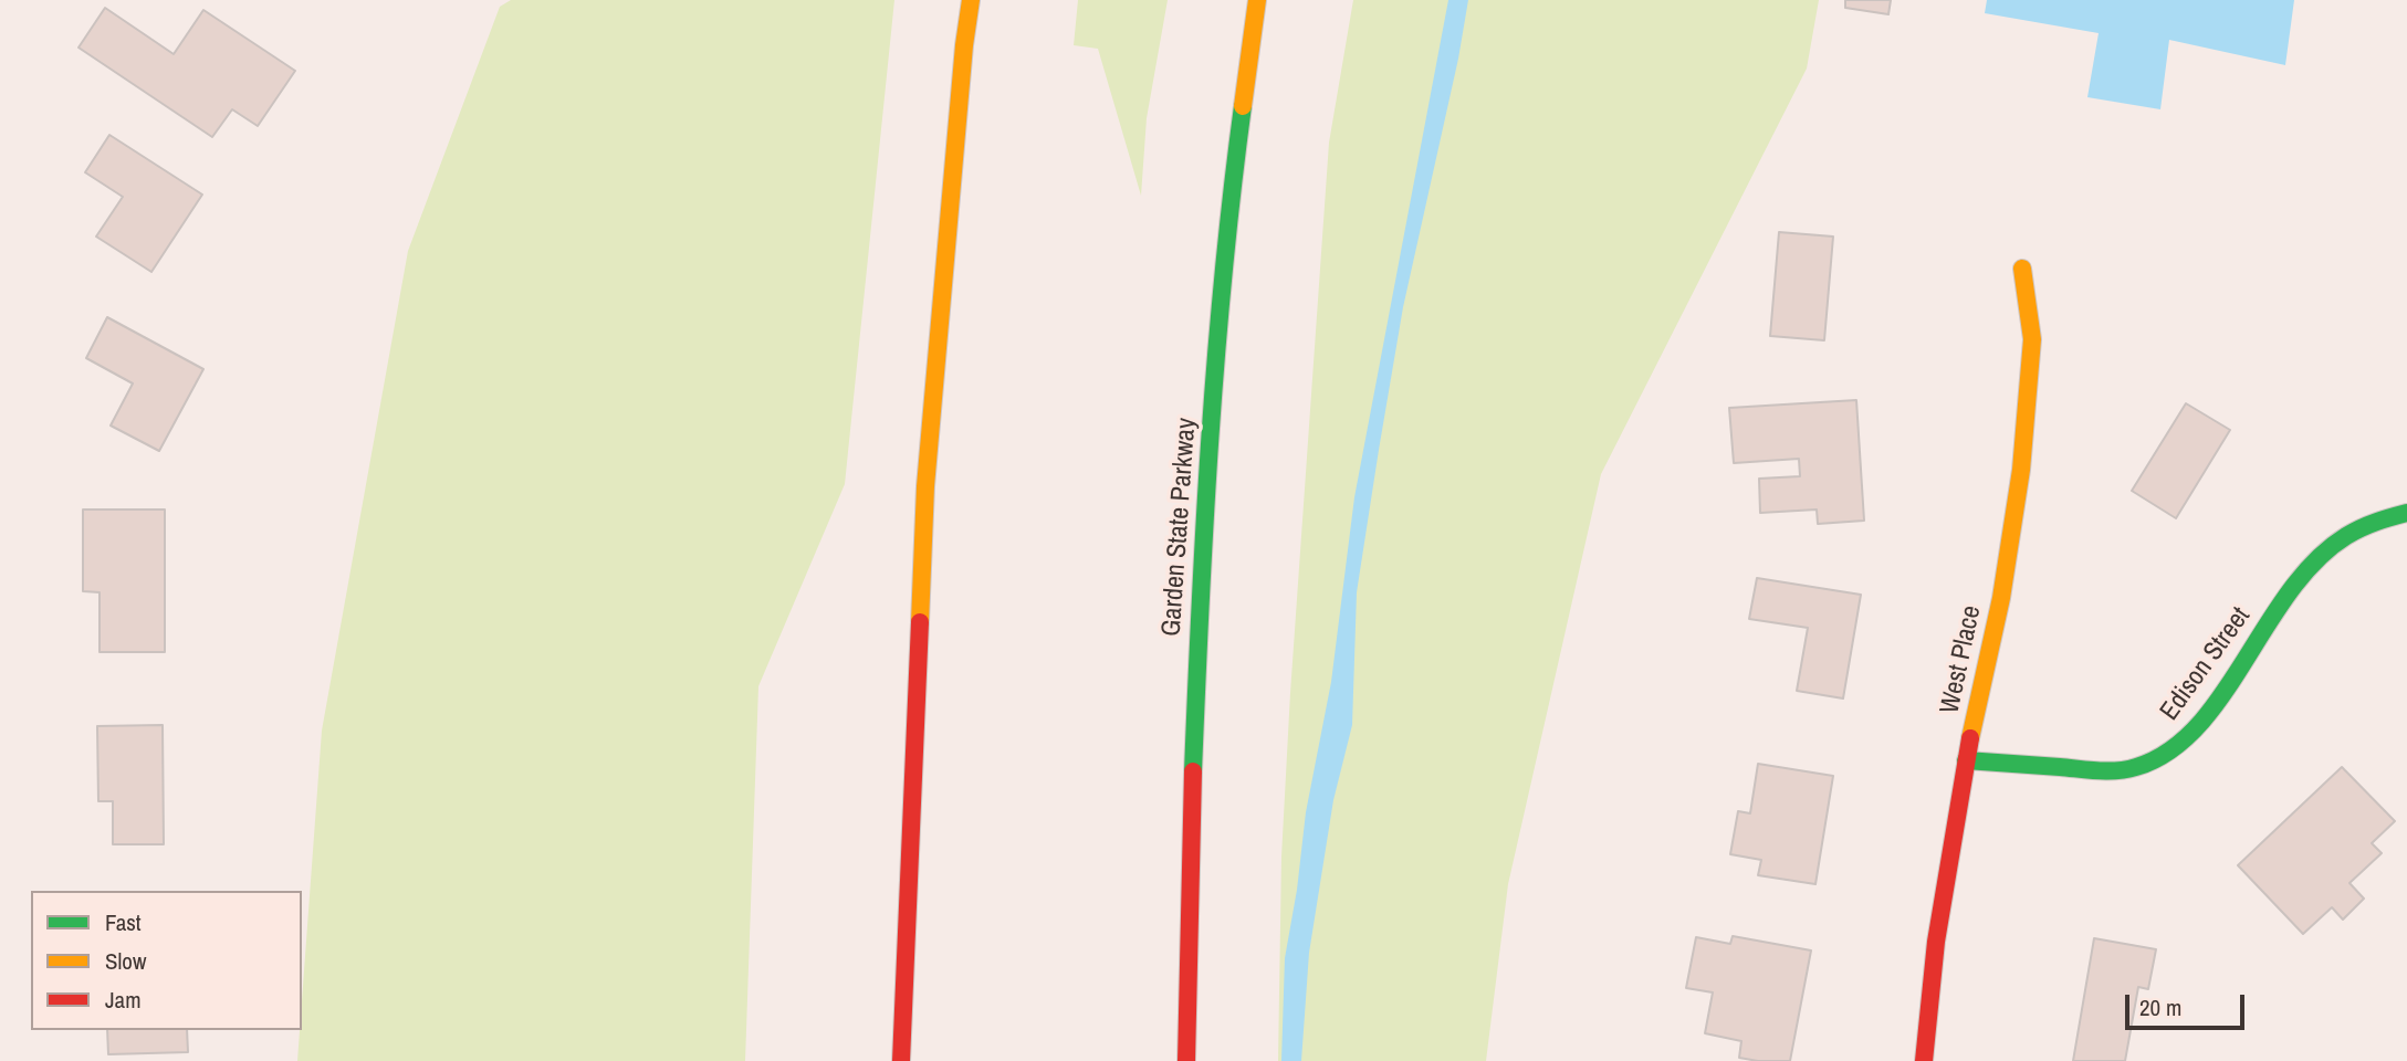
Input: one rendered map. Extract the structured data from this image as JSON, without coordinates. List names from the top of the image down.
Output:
{
  "streets": {
    "main road": ["Garden State Parkway", "West Place", "Edison Street"]
  },
  "crossings": [
    ["West Place", "Edison Street"]
  ],
  "legend": ["Fast", "Slow", "Jam"],
  "scale_bar": "20 m"
}
